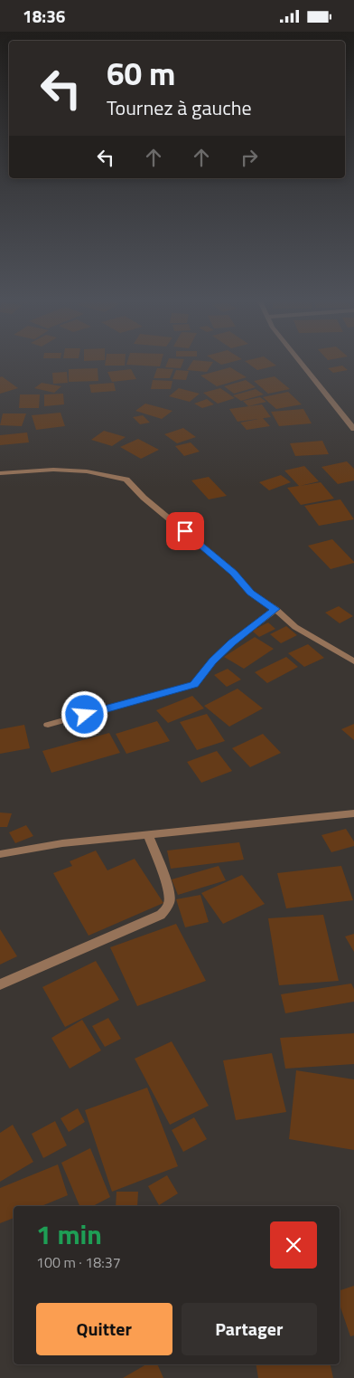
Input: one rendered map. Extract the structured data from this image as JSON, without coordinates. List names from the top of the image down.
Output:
{
  "page": {
    "status": "18:36",
    "turn": ["60 m", "Tournez à gauche"],
    "heading": ["1 min", "100 m · 18:37"],
    "buttons": ["Quitter", "Partager"]
  }
}
